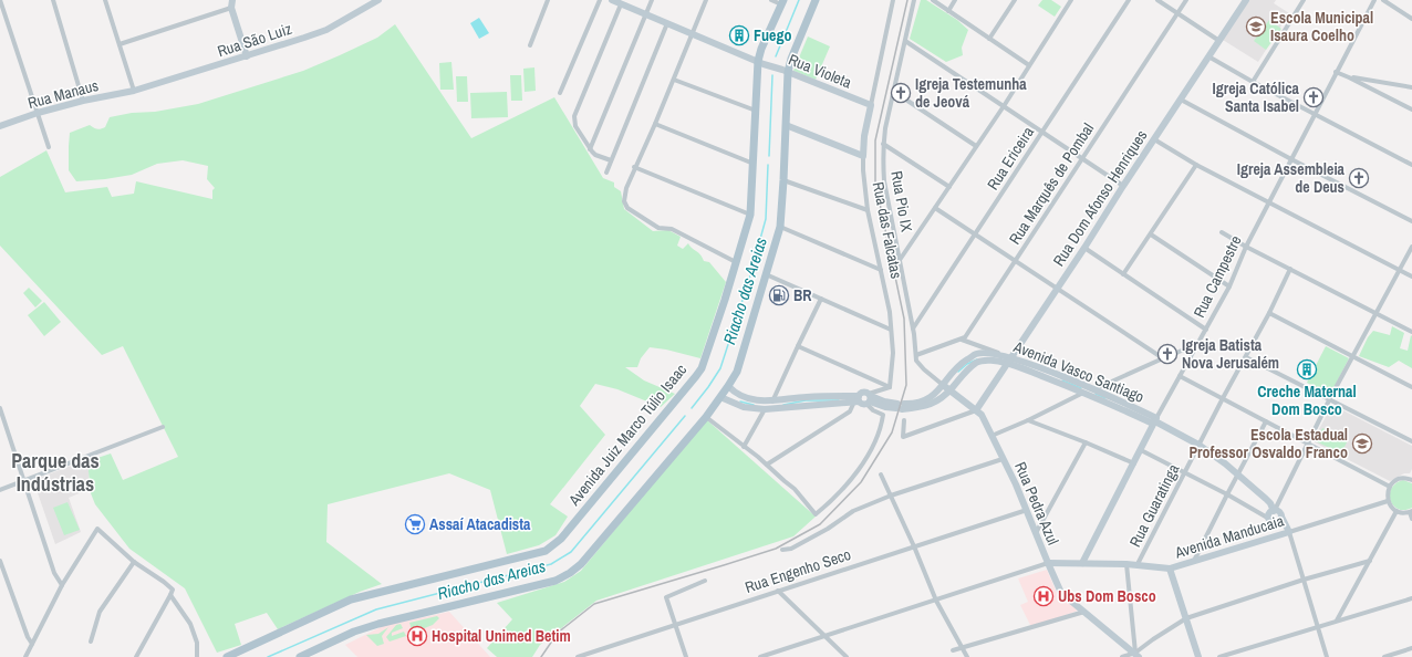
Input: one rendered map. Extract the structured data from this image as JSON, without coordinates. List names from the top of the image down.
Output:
{
  "streets": {
    "main road": ["Avenida Juiz Marco Túlio Isaac"],
    "street": [
      "Rua São Luiz",
      "Rua Violeta",
      "Rua Manaus",
      "Rua Ericeira",
      "Rua Marquês de Pombal",
      "Rua Dom Afonso Henriques",
      "Rua Pio IX",
      "Rua das Falcatas",
      "Rua Campestre",
      "Avenida Vasco Santiago",
      "Rua Pedra Azul",
      "Rua Guaratinga",
      "Avenida Manducaia",
      "Rua Engenho Seco"
    ]
  },
  "crossings": [
    ["Rua São Luiz", "Rua Manaus"],
    ["Rua Violeta", "Rua das Falcatas"],
    ["Rua Violeta", "Avenida Juiz Marco Túlio Isaac"],
    ["Rua Ericeira", "Rua Pio IX"],
    ["Rua Dom Afonso Henriques", "Avenida Vasco Santiago"],
    ["Rua Dom Afonso Henriques", "Rua Pedra Azul"],
    ["Rua Pio IX", "Rua Pedra Azul"],
    ["Rua Campestre", "Avenida Vasco Santiago"],
    ["Rua Campestre", "Avenida Manducaia"],
    ["Avenida Vasco Santiago", "Rua Pedra Azul"],
    ["Avenida Vasco Santiago", "Rua Guaratinga"],
    ["Rua Pedra Azul", "Avenida Manducaia"],
    ["Rua Pedra Azul", "Rua Engenho Seco"],
    ["Rua Guaratinga", "Avenida Manducaia"]
  ],
  "districts": ["Parque das Indústrias"],
  "water": ["Riacho das Areias"],
  "places": {
    "school or university": ["Escola Municipal Isaura Coelho", "Escola Estadual Professor Osvaldo Franco"],
    "building": ["Fuego", "Creche Maternal Dom Bosco"],
    "church": [
      "Igreja Testemunha de Jeová",
      "Igreja Católica Santa Isabel",
      "Igreja Assembleia de Deus",
      "Igreja Batista Nova Jerusalém"
    ],
    "fuel station": ["BR"],
    "supermarket": ["Assaí Atacadista"],
    "hospital": ["Ubs Dom Bosco", "Hospital Unimed Betim"]
  }
}
